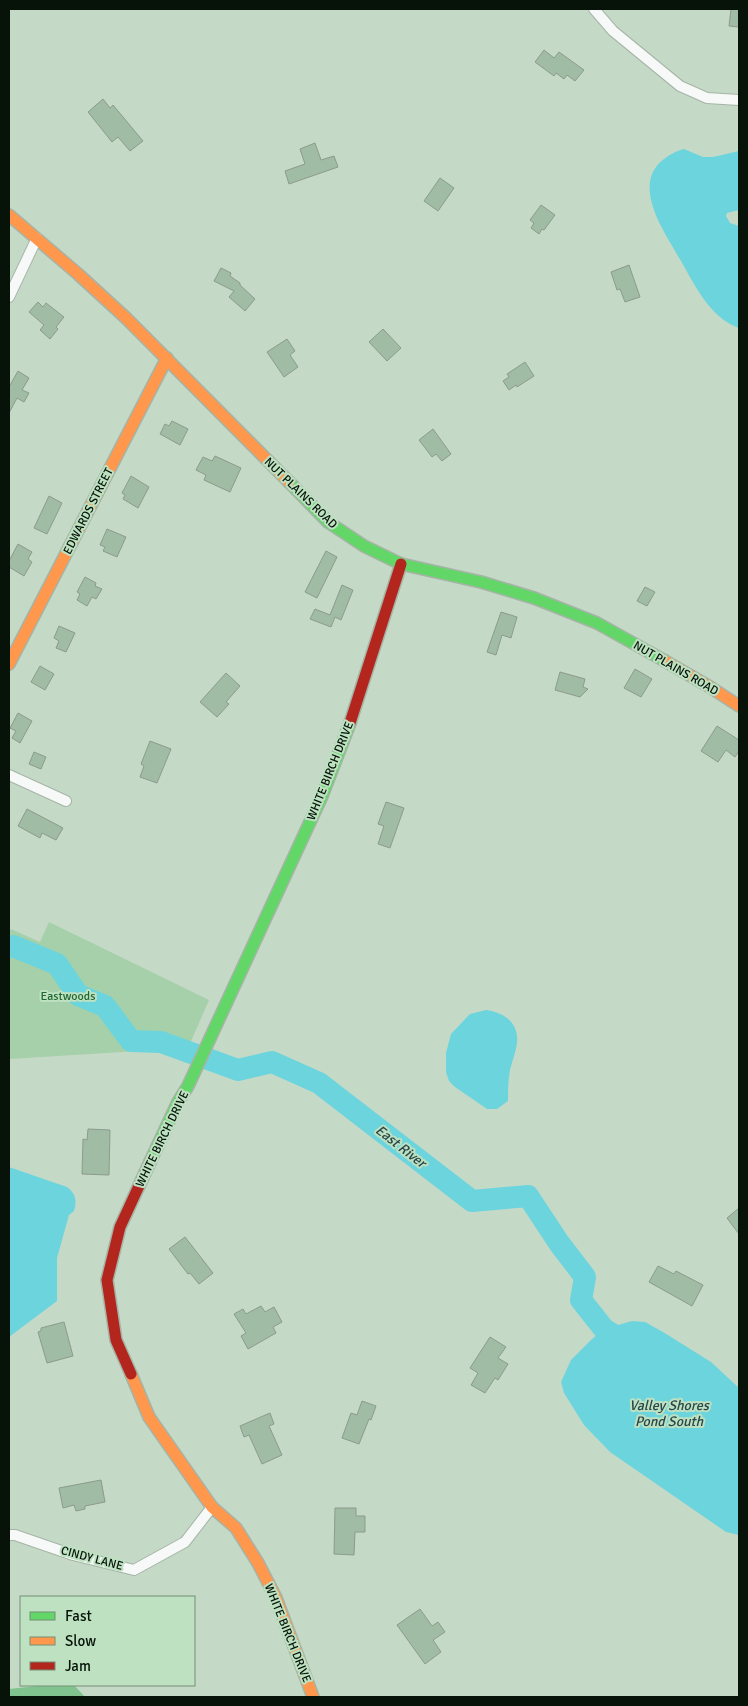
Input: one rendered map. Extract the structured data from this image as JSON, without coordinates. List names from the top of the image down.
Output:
{
  "streets": {
    "street": [
      "NUT PLAINS ROAD",
      "EDWARDS STREET",
      "WHITE BIRCH DRIVE",
      "CINDY LANE"
    ]
  },
  "crossings": [
    ["NUT PLAINS ROAD", "EDWARDS STREET"],
    ["NUT PLAINS ROAD", "WHITE BIRCH DRIVE"],
    ["WHITE BIRCH DRIVE", "CINDY LANE"]
  ],
  "water": ["East River", "Valley Shores Pond South"],
  "parks": ["Eastwoods"],
  "legend": ["Fast", "Slow", "Jam"]
}
